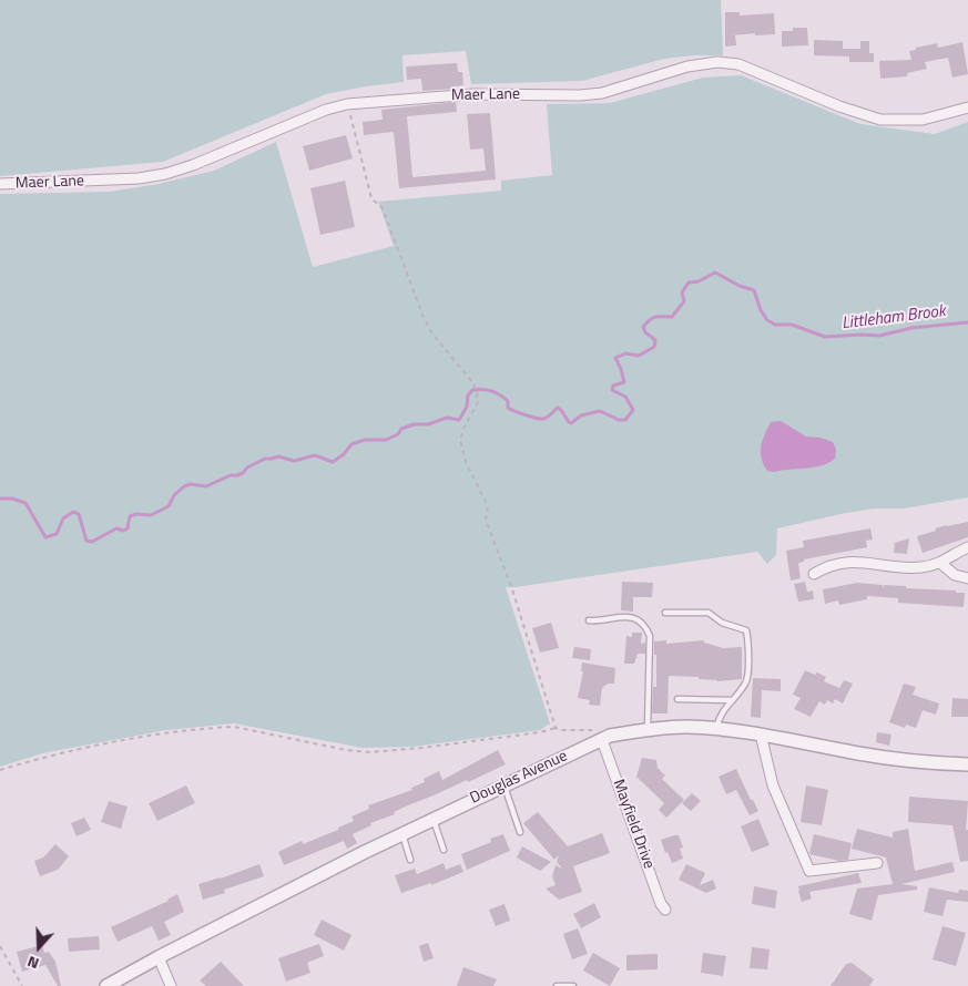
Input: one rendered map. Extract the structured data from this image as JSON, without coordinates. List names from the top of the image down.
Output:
{
  "streets": {
    "street": ["Maer Lane", "Douglas Avenue", "Mayfield Drive"]
  },
  "crossings": [
    ["Douglas Avenue", "Mayfield Drive"]
  ],
  "water": ["Littleham Brook"],
  "north": "bottom"
}
